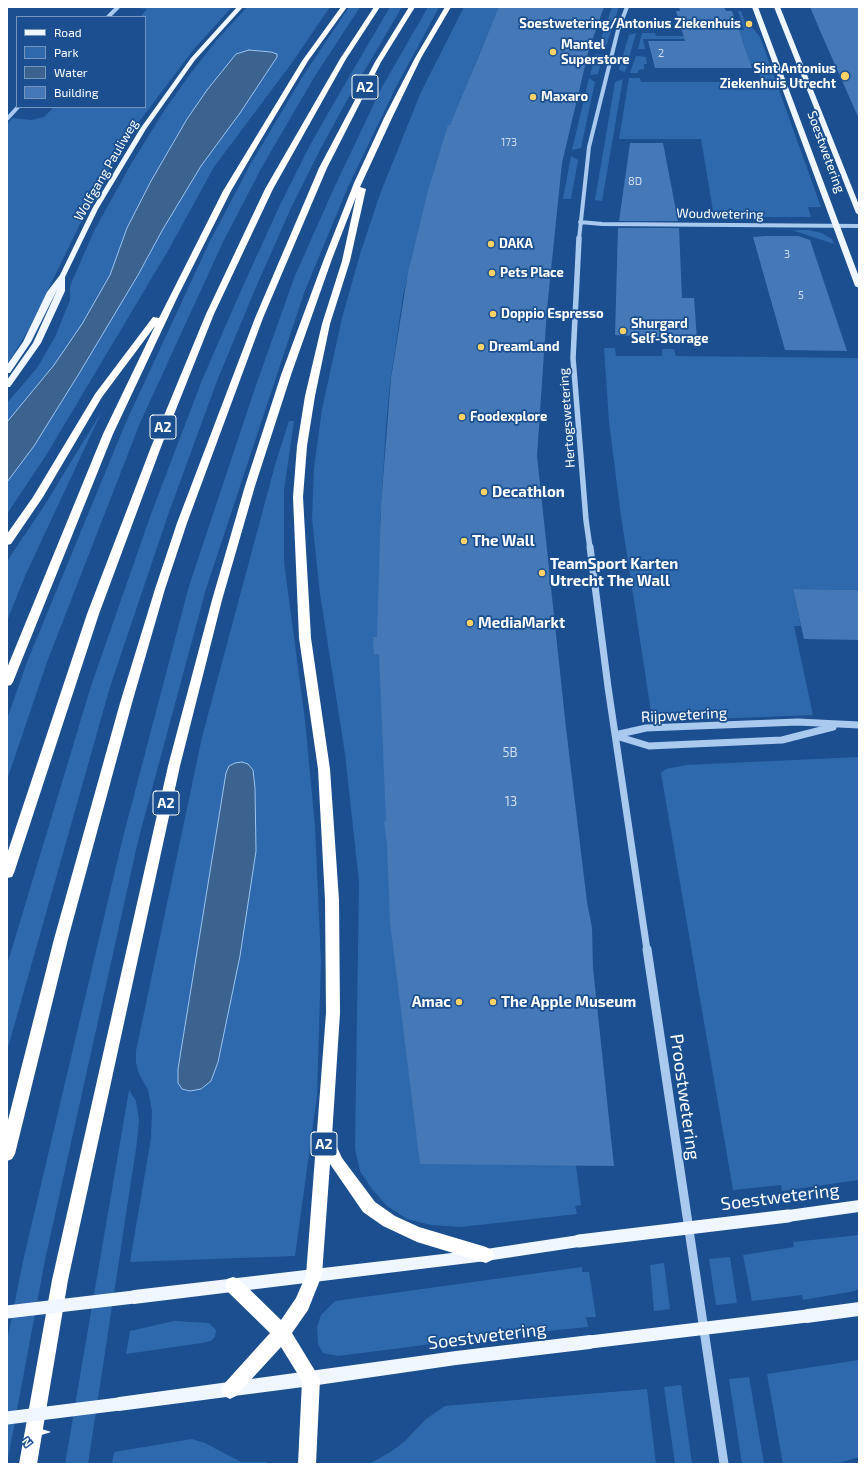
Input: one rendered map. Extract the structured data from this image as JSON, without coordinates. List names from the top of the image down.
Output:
{
  "streets": {
    "highway": ["A2"],
    "main road": ["Soestwetering", "Wolfgang Pauliweg"],
    "street": [
      "Woudwetering",
      "Hertogswetering",
      "Rijpwetering",
      "Proostwetering"
    ]
  },
  "crossings": [
    ["A2", "Soestwetering"],
    ["Soestwetering", "Woudwetering"],
    ["Woudwetering", "Hertogswetering"],
    ["Hertogswetering", "Rijpwetering"],
    ["Hertogswetering", "Proostwetering"],
    ["Rijpwetering", "Proostwetering"]
  ],
  "places": [
    "Soestwetering/Antonius Ziekenhuis",
    "Mantel Superstore",
    "Sint Antonius Ziekenhuis Utrecht",
    "Maxaro",
    "DAKA",
    "Pets Place",
    "Doppio Espresso",
    "Shurgard Self-Storage",
    "DreamLand",
    "Foodexplore",
    "Decathlon",
    "The Wall",
    "TeamSport Karten Utrecht The Wall",
    "MediaMarkt",
    "Amac",
    "The Apple Museum"
  ],
  "house_numbers": [
    "2",
    "173",
    "8D",
    "3",
    "5",
    "5B",
    "13"
  ],
  "legend": [
    "Road",
    "Park",
    "Water",
    "Building"
  ],
  "north": "bottom left"
}
